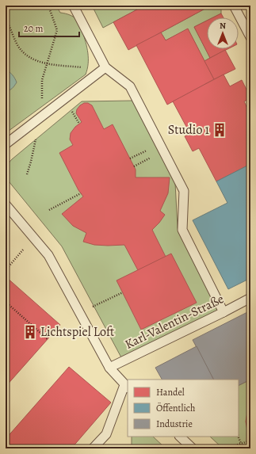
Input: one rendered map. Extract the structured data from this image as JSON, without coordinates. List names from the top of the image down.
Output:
{
  "streets": {
    "lane": ["Karl-Valentin-Straße"]
  },
  "places": {
    "building": ["Studio 1", "Lichtspiel Loft"]
  },
  "legend": ["Handel", "Öffentlich", "Industrie"],
  "scale_bar": "20 m",
  "north": "top"
}
